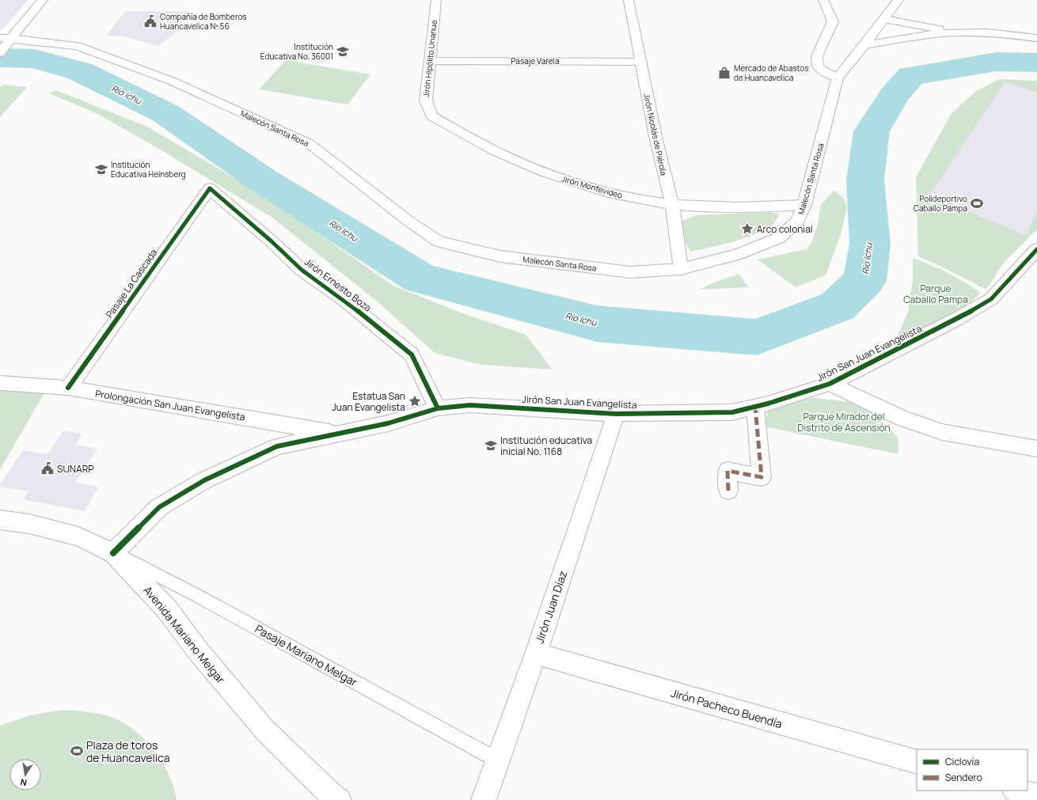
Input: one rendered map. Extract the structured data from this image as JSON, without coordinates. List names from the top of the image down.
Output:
{
  "streets": {
    "main road": [
      "Jirón Hipólito Unanue",
      "Pasaje Varela",
      "Malecón Santa Rosa",
      "Jirón Nicolás de Piérola",
      "Jirón Montevideo",
      "Pasaje La Cascada",
      "Jirón Ernesto Boza",
      "Jirón San Juan Evangelista",
      "Prolongación San Juan Evangelista",
      "Jirón Juan Díaz",
      "Avenida Mariano Melgar",
      "Jirón Pacheco Buendía"
    ],
    "lane": ["Pasaje Mariano Melgar"]
  },
  "crossings": [
    ["Jirón Hipólito Unanue", "Pasaje Varela"],
    ["Jirón Hipólito Unanue", "Jirón Montevideo"],
    ["Pasaje Varela", "Jirón Nicolás de Piérola"],
    ["Malecón Santa Rosa", "Jirón Nicolás de Piérola"],
    ["Malecón Santa Rosa", "Jirón Montevideo"],
    ["Jirón Nicolás de Piérola", "Jirón Montevideo"],
    ["Pasaje La Cascada", "Jirón Ernesto Boza"],
    ["Pasaje La Cascada", "Prolongación San Juan Evangelista"],
    ["Jirón Ernesto Boza", "Jirón San Juan Evangelista"],
    ["Jirón San Juan Evangelista", "Prolongación San Juan Evangelista"],
    ["Jirón San Juan Evangelista", "Jirón Juan Díaz"],
    ["Jirón San Juan Evangelista", "Avenida Mariano Melgar"],
    ["Jirón San Juan Evangelista", "Pasaje Mariano Melgar"],
    ["Jirón Juan Díaz", "Pasaje Mariano Melgar"],
    ["Jirón Juan Díaz", "Jirón Pacheco Buendía"],
    ["Avenida Mariano Melgar", "Pasaje Mariano Melgar"]
  ],
  "water": ["Río Ichu"],
  "parks": ["Parque Caballo Pampa", "Parque Mirador del Distrito de Ascensión"],
  "places": {
    "public building": ["Compañía de Bomberos Huancavelica Nº 56", "SUNARP"],
    "school or university": ["Institución Educativa No. 36001", "Institución Educativa Heinsberg", "Institución educativa inicial No. 1168"],
    "shop": ["Mercado de Abastos de Huancavelica"],
    "sports": ["Polideportivo Caballo Pampa", "Plaza de toros de Huancavelica"],
    "place": ["Arco colonial", "Estatua San Juan Evangelista"]
  },
  "legend": ["Ciclovía", "Sendero"],
  "north": "bottom"
}
